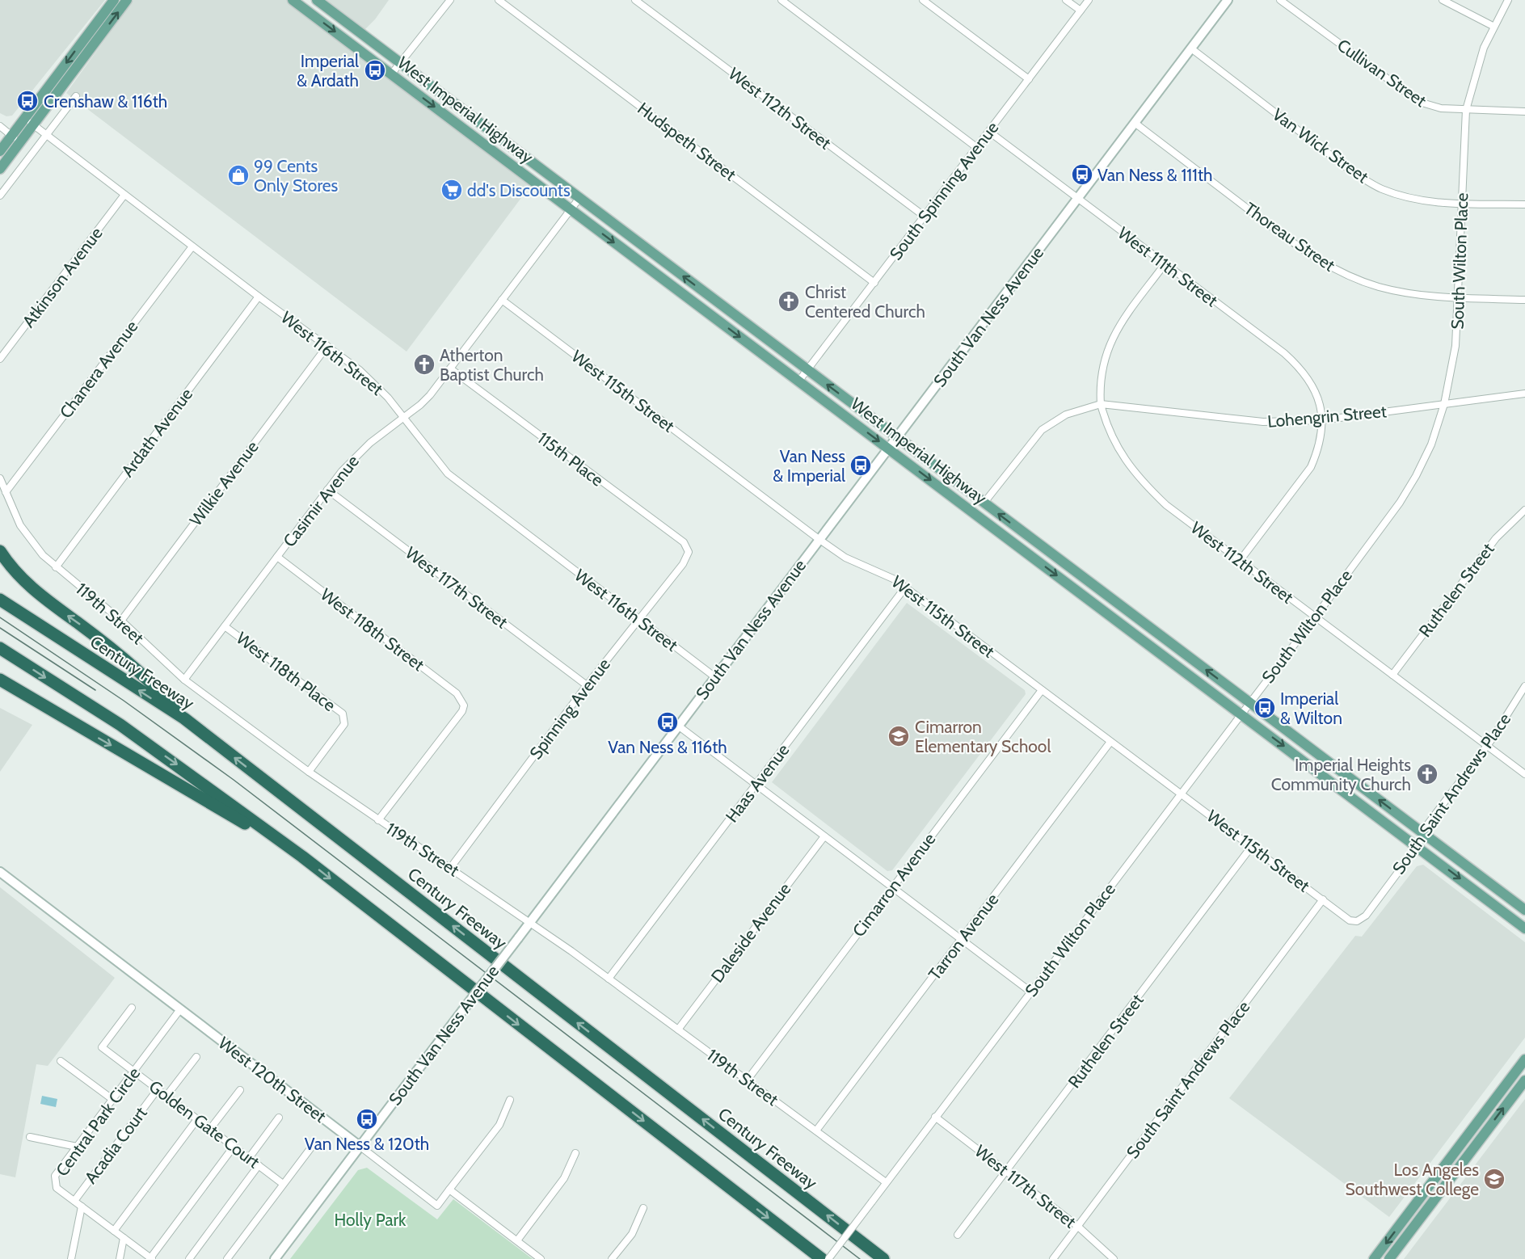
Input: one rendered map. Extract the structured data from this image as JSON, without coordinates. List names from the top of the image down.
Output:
{
  "streets": {
    "highway": ["Century Freeway"],
    "main road": ["West Imperial Highway", "South Van Ness Avenue", "West 120th Street"],
    "street": [
      "Cullivan Street",
      "West 112th Street",
      "Hudspeth Street",
      "Van Wick Street",
      "South Spinning Avenue",
      "Thoreau Street",
      "South Wilton Place",
      "West 111th Street",
      "Atkinson Avenue",
      "West 116th Street",
      "Chanera Avenue",
      "West 115th Street",
      "Lohengrin Street",
      "Ardath Avenue",
      "115th Place",
      "Wilkie Avenue",
      "Casimir Avenue",
      "West 117th Street",
      "Ruthelen Street",
      "119th Street",
      "West 118th Street",
      "West 118th Place",
      "Spinning Avenue",
      "Haas Avenue",
      "South Saint Andrews Place",
      "Cimarron Avenue",
      "Daleside Avenue",
      "Tarron Avenue",
      "Central Park Circle",
      "Golden Gate Court",
      "Acadia Court"
    ]
  },
  "crossings": [
    ["Cullivan Street", "South Wilton Place"],
    ["West 112th Street", "South Spinning Avenue"],
    ["West 112th Street", "South Wilton Place"],
    ["West 112th Street", "West 111th Street"],
    ["West 112th Street", "Lohengrin Street"],
    ["West 112th Street", "Ruthelen Street"],
    ["West 112th Street", "South Saint Andrews Place"],
    ["West Imperial Highway", "South Spinning Avenue"],
    ["West Imperial Highway", "South Wilton Place"],
    ["West Imperial Highway", "South Van Ness Avenue"],
    ["West Imperial Highway", "Casimir Avenue"],
    ["West Imperial Highway", "South Saint Andrews Place"],
    ["Hudspeth Street", "South Spinning Avenue"],
    ["Van Wick Street", "South Wilton Place"],
    ["Van Wick Street", "South Van Ness Avenue"],
    ["South Spinning Avenue", "West 111th Street"],
    ["Thoreau Street", "South Wilton Place"],
    ["Thoreau Street", "South Van Ness Avenue"],
    ["South Wilton Place", "West 115th Street"],
    ["South Wilton Place", "Lohengrin Street"],
    ["South Wilton Place", "West 117th Street"],
    ["South Wilton Place", "119th Street"],
    ["West 111th Street", "South Van Ness Avenue"],
    ["West 111th Street", "Lohengrin Street"],
    ["Atkinson Avenue", "West 116th Street"],
    ["South Van Ness Avenue", "West 116th Street"],
    ["South Van Ness Avenue", "West 115th Street"],
    ["South Van Ness Avenue", "119th Street"],
    ["South Van Ness Avenue", "West 120th Street"],
    ["West 116th Street", "Chanera Avenue"],
    ["West 116th Street", "Ardath Avenue"],
    ["West 116th Street", "Wilkie Avenue"],
    ["West 116th Street", "Casimir Avenue"],
    ["West 116th Street", "Spinning Avenue"],
    ["Chanera Avenue", "119th Street"],
    ["West 115th Street", "Casimir Avenue"],
    ["West 115th Street", "Ruthelen Street"],
    ["West 115th Street", "Haas Avenue"],
    ["West 115th Street", "South Saint Andrews Place"],
    ["West 115th Street", "Cimarron Avenue"],
    ["West 115th Street", "Tarron Avenue"],
    ["Ardath Avenue", "119th Street"],
    ["115th Place", "Casimir Avenue"],
    ["115th Place", "Spinning Avenue"],
    ["Wilkie Avenue", "119th Street"],
    ["Casimir Avenue", "West 117th Street"],
    ["Casimir Avenue", "119th Street"],
    ["Casimir Avenue", "West 118th Street"],
    ["Casimir Avenue", "West 118th Place"],
    ["West 117th Street", "Ruthelen Street"],
    ["West 117th Street", "Spinning Avenue"],
    ["West 117th Street", "South Saint Andrews Place"],
    ["119th Street", "West 118th Street"],
    ["119th Street", "West 118th Place"],
    ["119th Street", "Spinning Avenue"],
    ["119th Street", "Haas Avenue"],
    ["119th Street", "Cimarron Avenue"],
    ["119th Street", "Daleside Avenue"],
    ["119th Street", "Tarron Avenue"],
    ["West 120th Street", "Central Park Circle"],
    ["Central Park Circle", "Golden Gate Court"],
    ["Central Park Circle", "Acadia Court"],
    ["Golden Gate Court", "Acadia Court"]
  ],
  "parks": ["Holly Park"],
  "places": {
    "bus stop": [
      "Imperial & Ardath",
      "Crenshaw & 116th",
      "Van Ness & 111th",
      "Van Ness & Imperial",
      "Imperial & Wilton",
      "Van Ness & 116th",
      "Van Ness & 120th"
    ],
    "shop": ["99 Cents Only Stores"],
    "supermarket": ["dd's Discounts"],
    "church": ["Christ Centered Church", "Atherton Baptist Church", "Imperial Heights Community Church"],
    "school or university": ["Cimarron Elementary School", "Los Angeles Southwest College"]
  }
}
